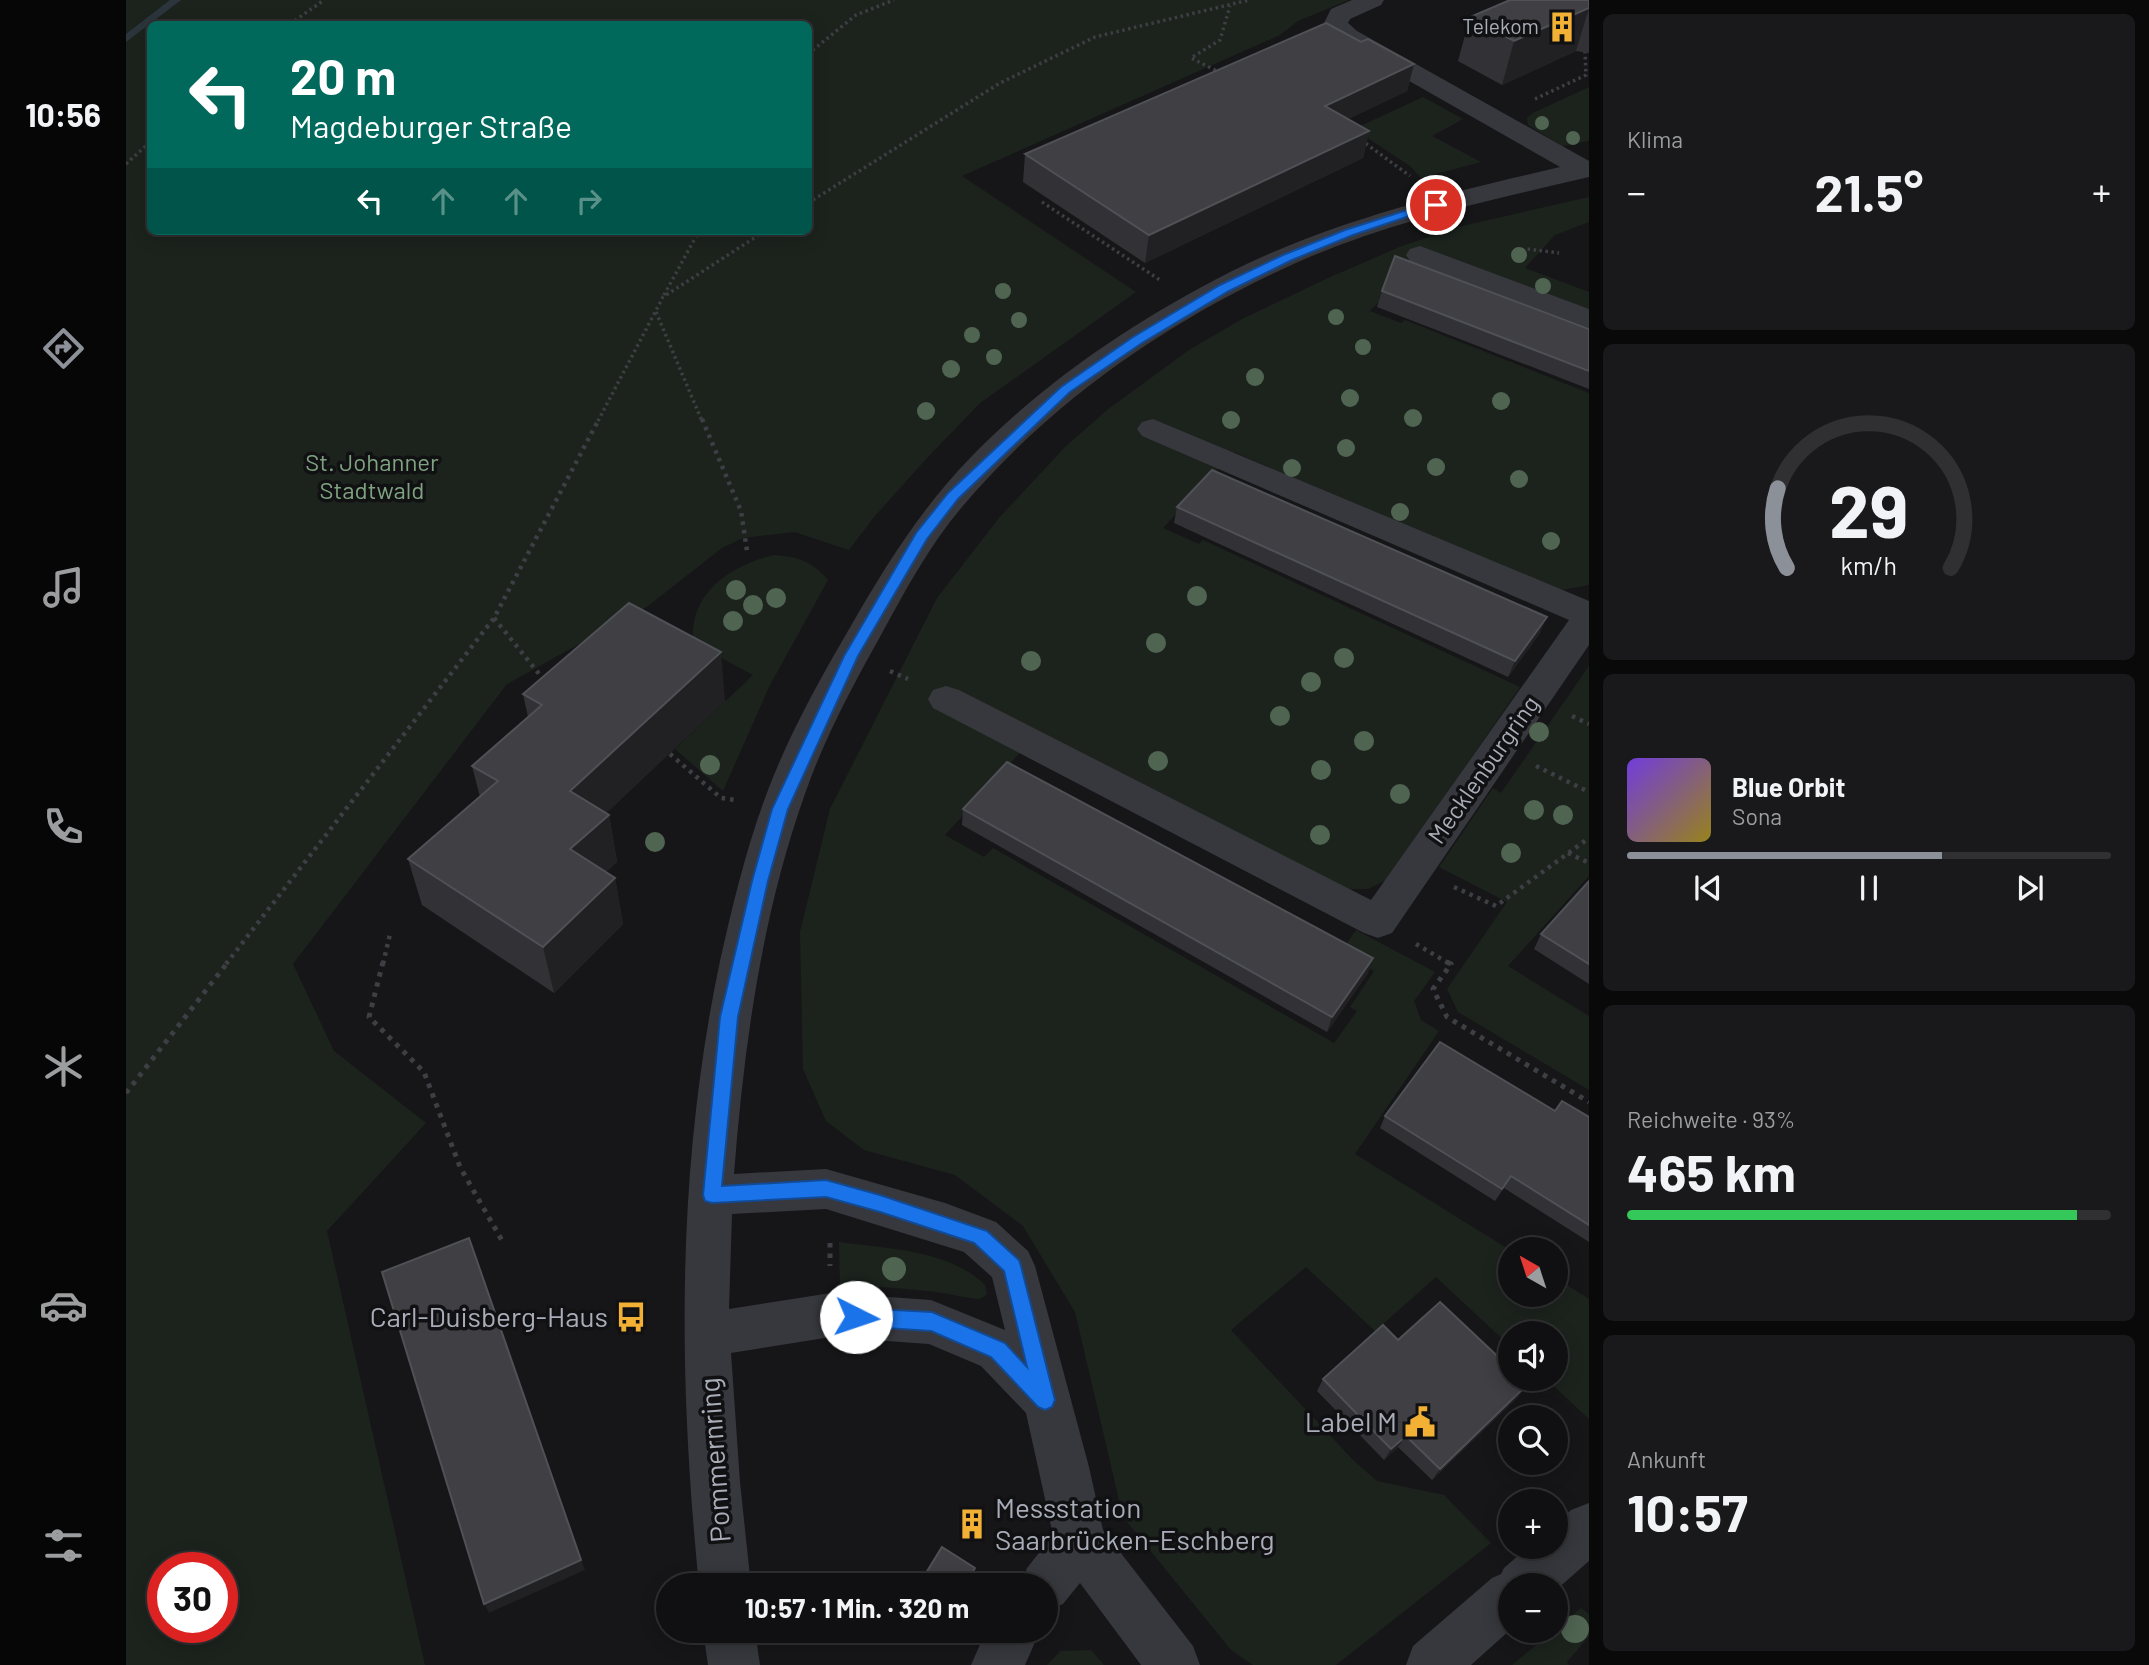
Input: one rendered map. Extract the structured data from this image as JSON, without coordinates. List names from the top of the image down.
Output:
{
  "streets": {
    "street": ["Mecklenburgring", "Pommernring"]
  },
  "parks": ["St. Johanner Stadtwald"],
  "places": {
    "building": ["Telekom", "Messstation Saarbrücken-Eschberg"],
    "bus stop": ["Carl-Duisberg-Haus"],
    "public building": ["Label M"]
  },
  "north": "top left",
  "page": {
    "tabs": "10:56",
    "tile": [
      "Klima",
      ["Reichweite · 93%", "465 km"],
      ["Ankunft", "10:57"]
    ],
    "turn": ["20 m", "Magdeburger Straße"],
    "heat": ["−", "21.5°", "+"],
    "song": ["Blue Orbit", "Sona"],
    "map_buttons": ["+", "−"],
    "limit": "30",
    "trip": "10:57 · 1 Min. · 320 m",
    "gauge": ["29", "km/h"]
  }
}
